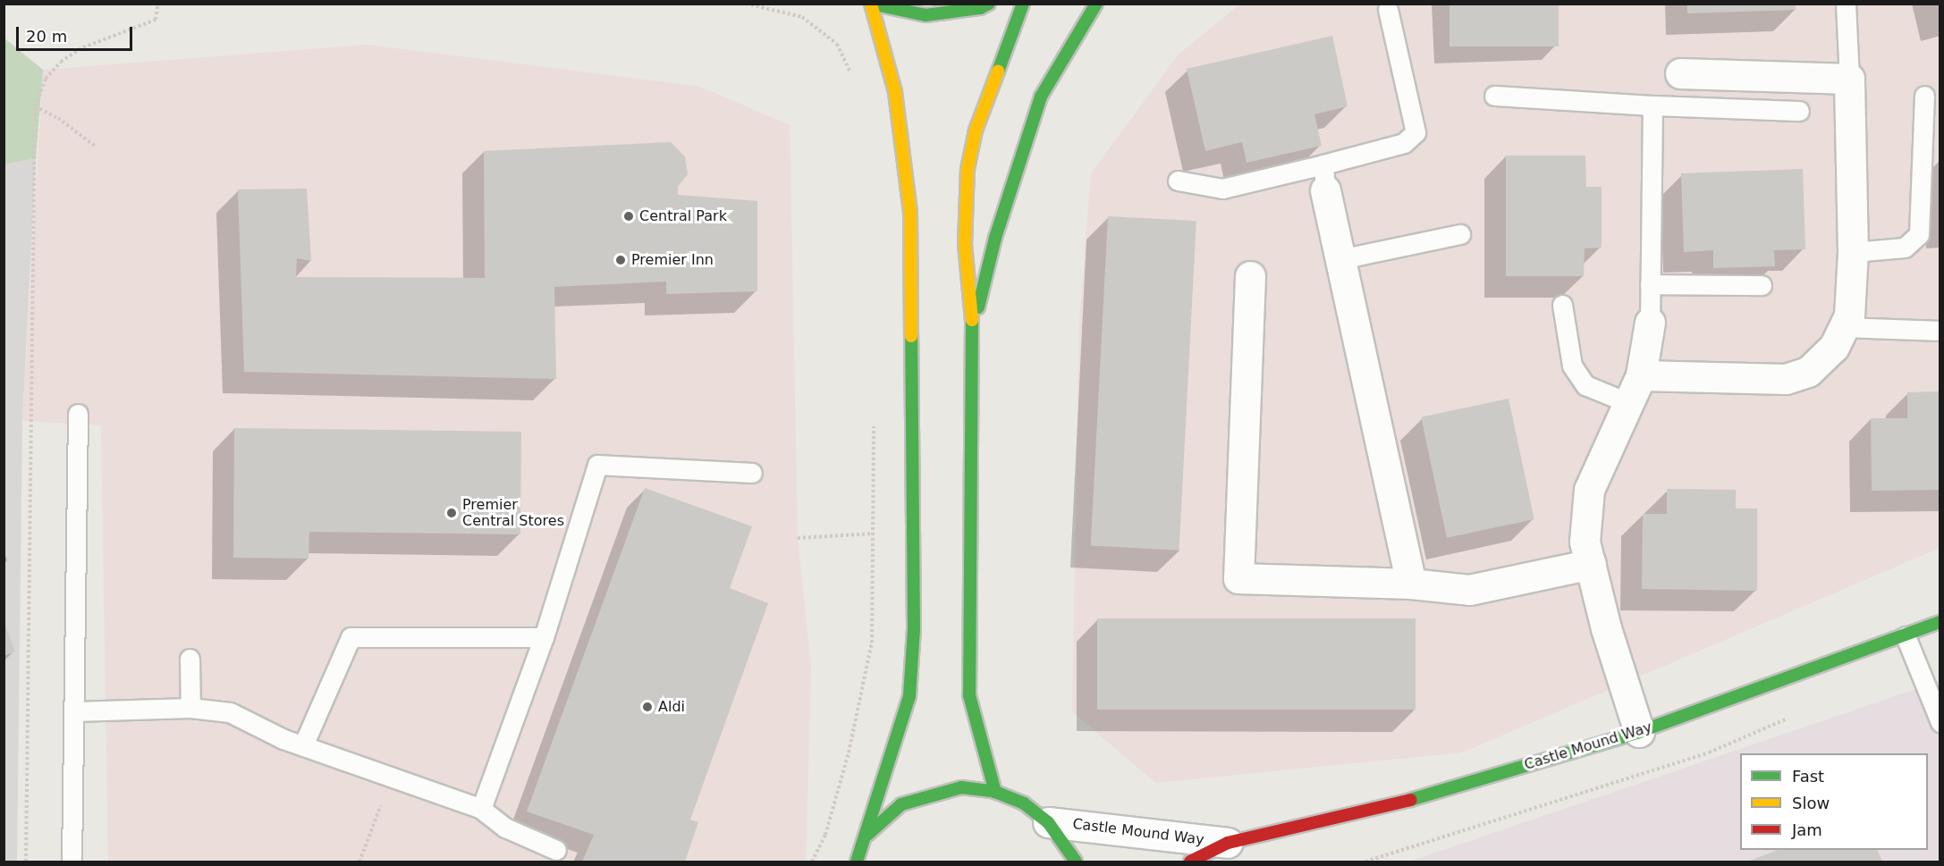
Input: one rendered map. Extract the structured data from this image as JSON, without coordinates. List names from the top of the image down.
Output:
{
  "streets": {
    "main road": ["Castle Mound Way"]
  },
  "places": [
    "Central Park",
    "Premier Inn",
    "Premier Central Stores",
    "Aldi"
  ],
  "legend": ["Fast", "Slow", "Jam"],
  "scale_bar": "20 m"
}
